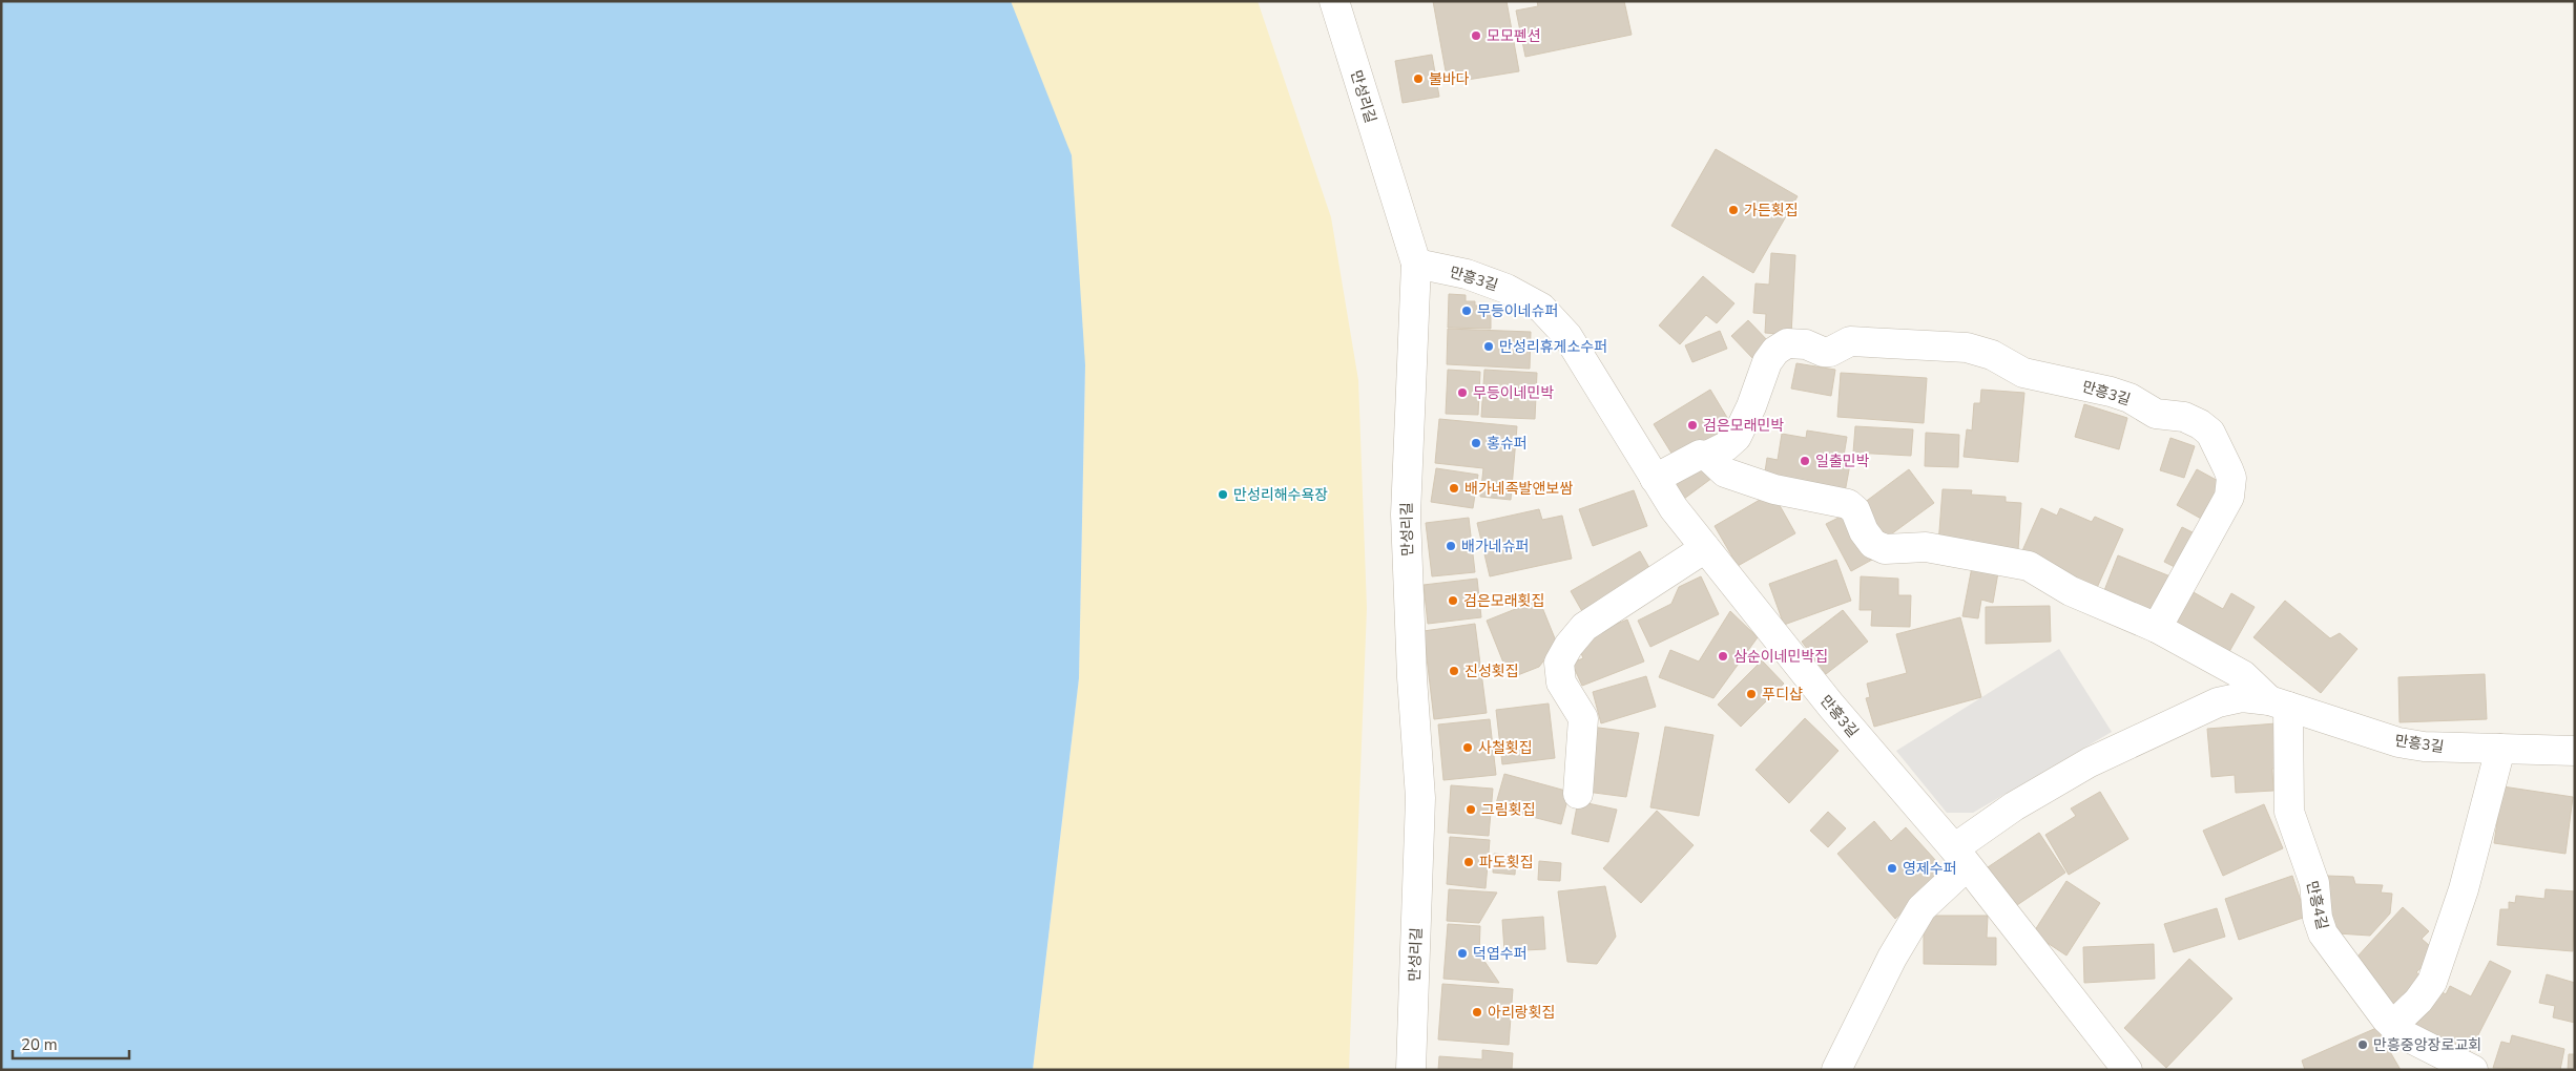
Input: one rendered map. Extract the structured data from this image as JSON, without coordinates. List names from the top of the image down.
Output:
{
  "streets": {
    "street": ["만성리길", "만흥3길", "만흥4길"]
  },
  "crossings": [
    ["만성리길", "만흥3길"],
    ["만흥3길", "만흥4길"]
  ],
  "places": [
    "모모펜션",
    "불바다",
    "가든횟집",
    "무등이네슈퍼",
    "만성리휴게소수퍼",
    "무등이네민박",
    "검은모래민박",
    "홍슈퍼",
    "일출민박",
    "배가네족발앤보쌈",
    "만성리해수욕장",
    "배가네슈퍼",
    "검은모래횟집",
    "삼순이네민박집",
    "진성횟집",
    "푸디샵",
    "사철횟집",
    "그림횟집",
    "파도횟집",
    "영제수퍼",
    "덕엽수퍼",
    "아리랑횟집",
    "만흥중앙장로교회"
  ],
  "scale_bar": "20 m"
}
